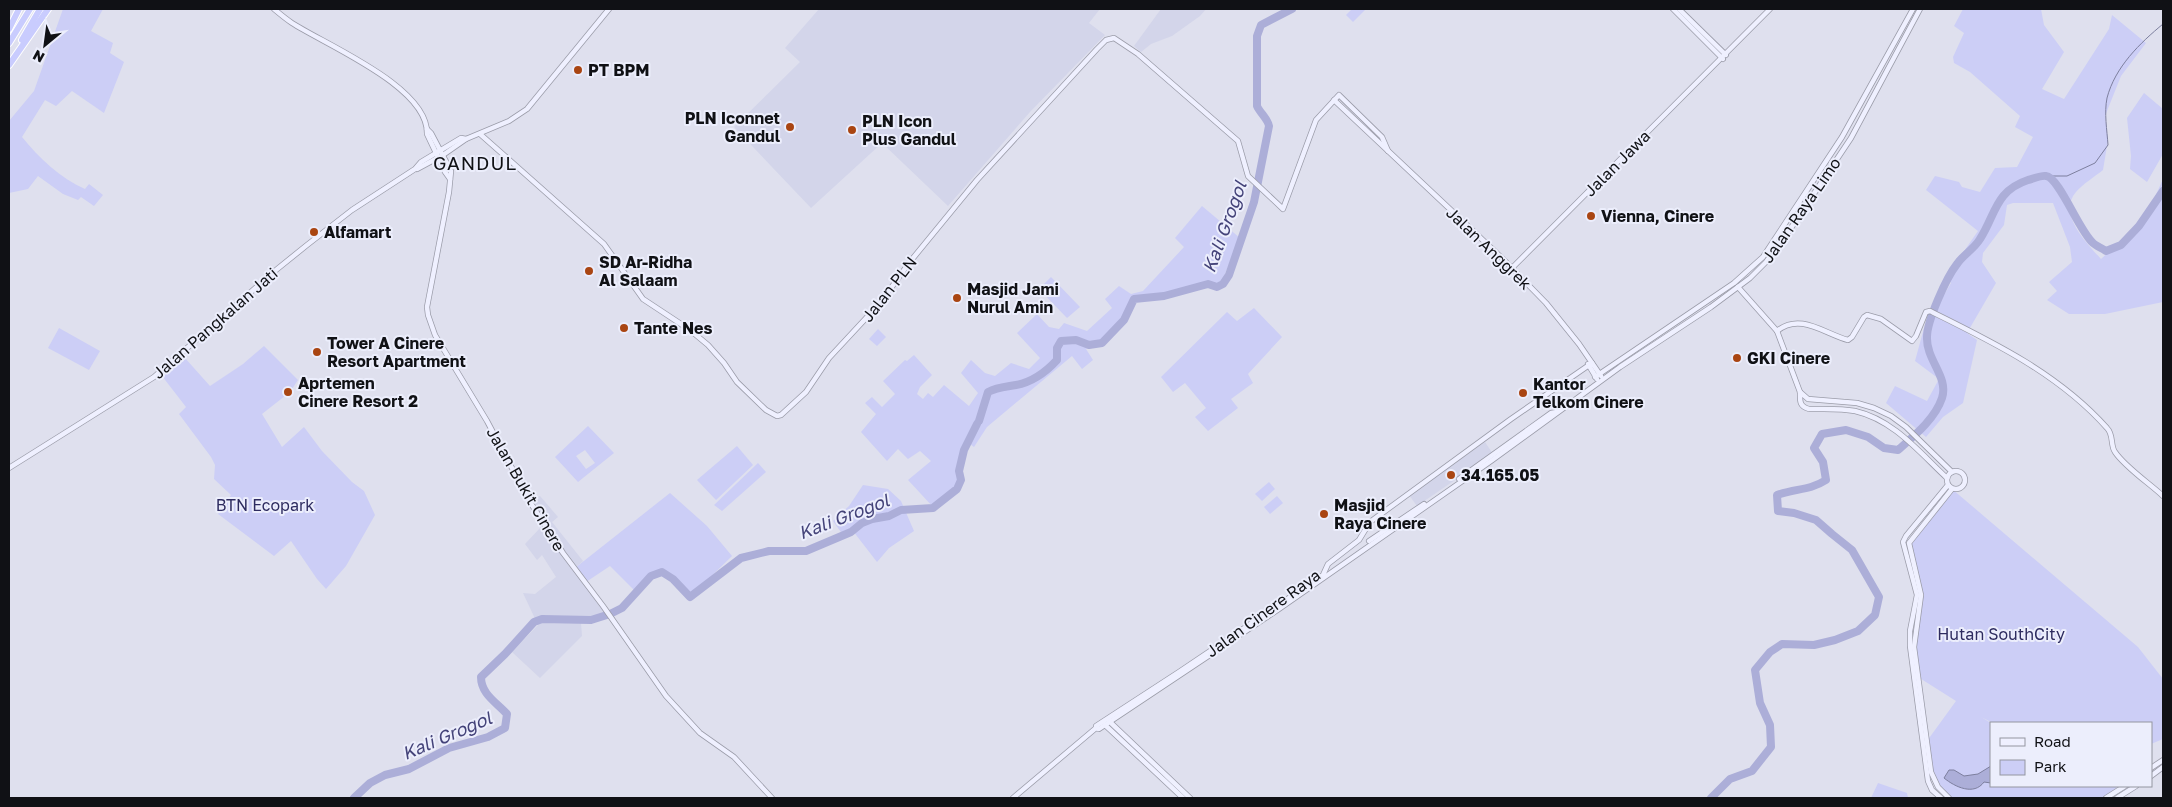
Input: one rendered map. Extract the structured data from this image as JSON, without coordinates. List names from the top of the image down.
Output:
{
  "streets": {
    "street": [
      "Jalan Jawa",
      "Jalan Raya Limo",
      "Jalan Anggrek",
      "Jalan PLN",
      "Jalan Pangkalan Jati",
      "Jalan Bukit Cinere",
      "Jalan Cinere Raya"
    ]
  },
  "crossings": [
    ["Jalan Jawa", "Jalan Anggrek"],
    ["Jalan Raya Limo", "Jalan Anggrek"],
    ["Jalan Raya Limo", "Jalan Cinere Raya"],
    ["Jalan Anggrek", "Jalan PLN"],
    ["Jalan Anggrek", "Jalan Cinere Raya"],
    ["Jalan PLN", "Jalan Pangkalan Jati"],
    ["Jalan Pangkalan Jati", "Jalan Bukit Cinere"]
  ],
  "districts": ["GANDUL"],
  "water": ["Kali Grogol"],
  "parks": ["BTN Ecopark", "Hutan SouthCity"],
  "places": [
    "PT BPM",
    "PLN Iconnet Gandul",
    "PLN Icon Plus Gandul",
    "Vienna, Cinere",
    "Alfamart",
    "SD Ar-Ridha Al Salaam",
    "Masjid Jami Nurul Amin",
    "Tante Nes",
    "Tower A Cinere Resort Apartment",
    "GKI Cinere",
    "Aprtemen Cinere Resort 2",
    "Kantor Telkom Cinere",
    "34.165.05",
    "Masjid Raya Cinere"
  ],
  "legend": ["Road", "Park"],
  "north": "bottom left"
}
